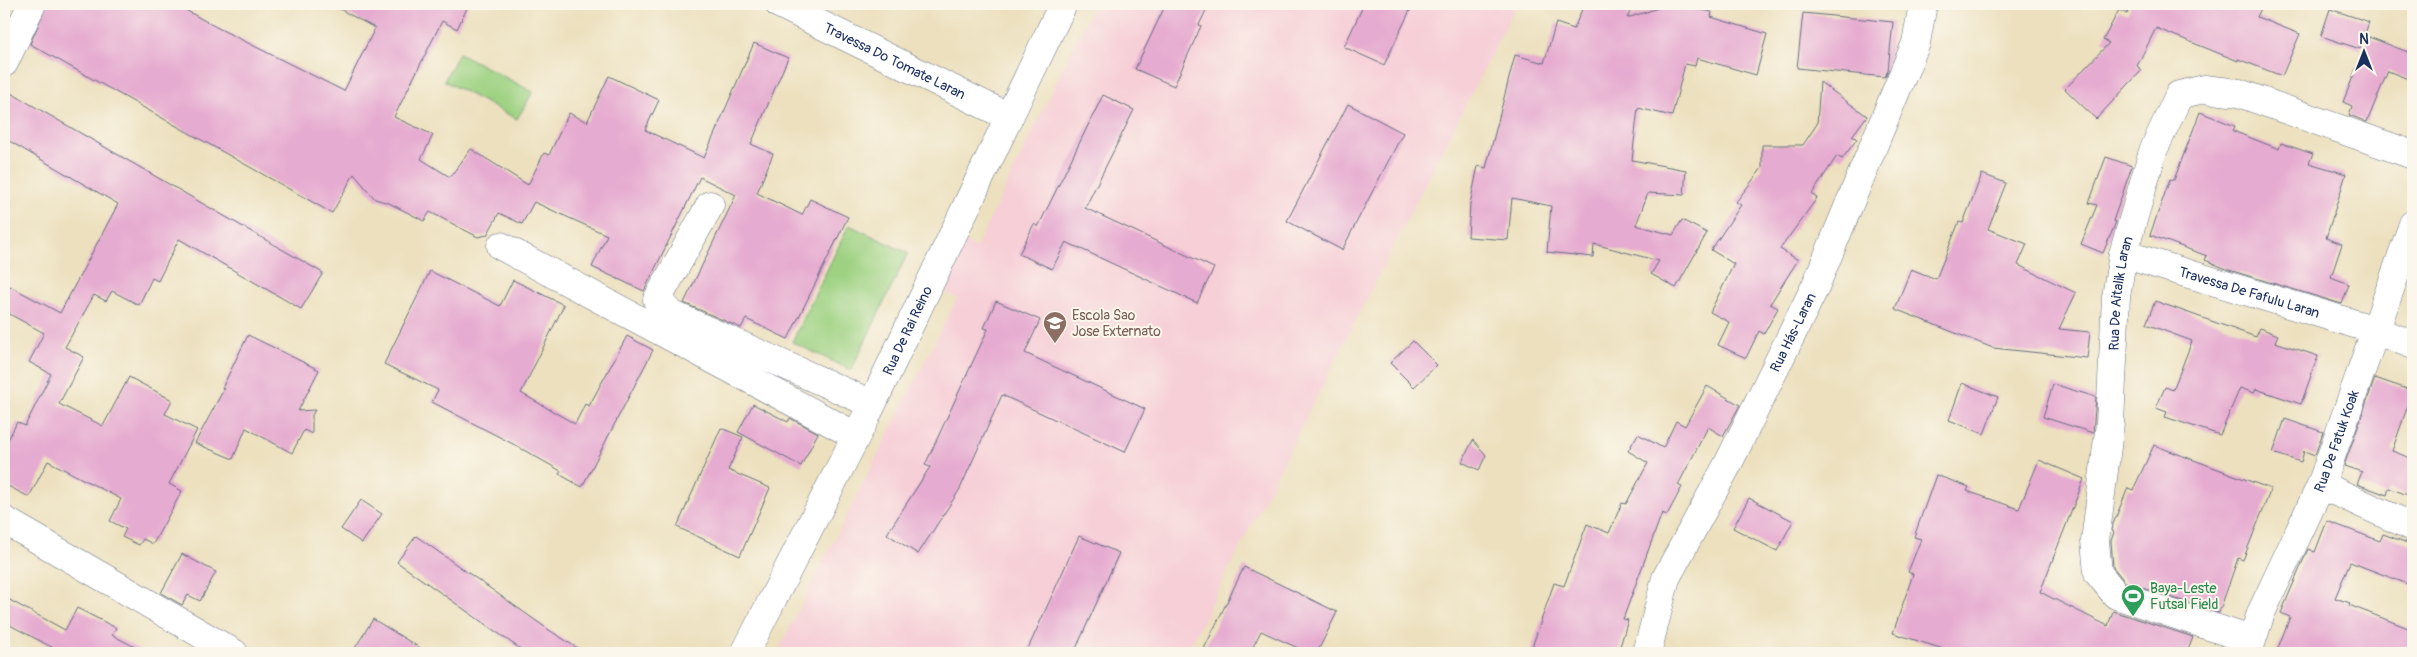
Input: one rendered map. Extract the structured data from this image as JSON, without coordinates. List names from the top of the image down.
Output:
{
  "streets": {
    "street": [
      "Travessa Do Tomate Laran",
      "Travessa De Fafulu Laran",
      "Rua De Aitalik Laran",
      "Rua De Rai Reino",
      "Rua Hás-Laran",
      "Rua De Fatuk Koak"
    ]
  },
  "crossings": [
    ["Travessa Do Tomate Laran", "Rua De Rai Reino"],
    ["Travessa De Fafulu Laran", "Rua De Aitalik Laran"],
    ["Travessa De Fafulu Laran", "Rua De Fatuk Koak"],
    ["Rua De Aitalik Laran", "Rua De Fatuk Koak"]
  ],
  "places": {
    "school or university": ["Escola Sao Jose Externato"],
    "sports": ["Baya-Leste Futsal Field"]
  },
  "north": "top"
}
